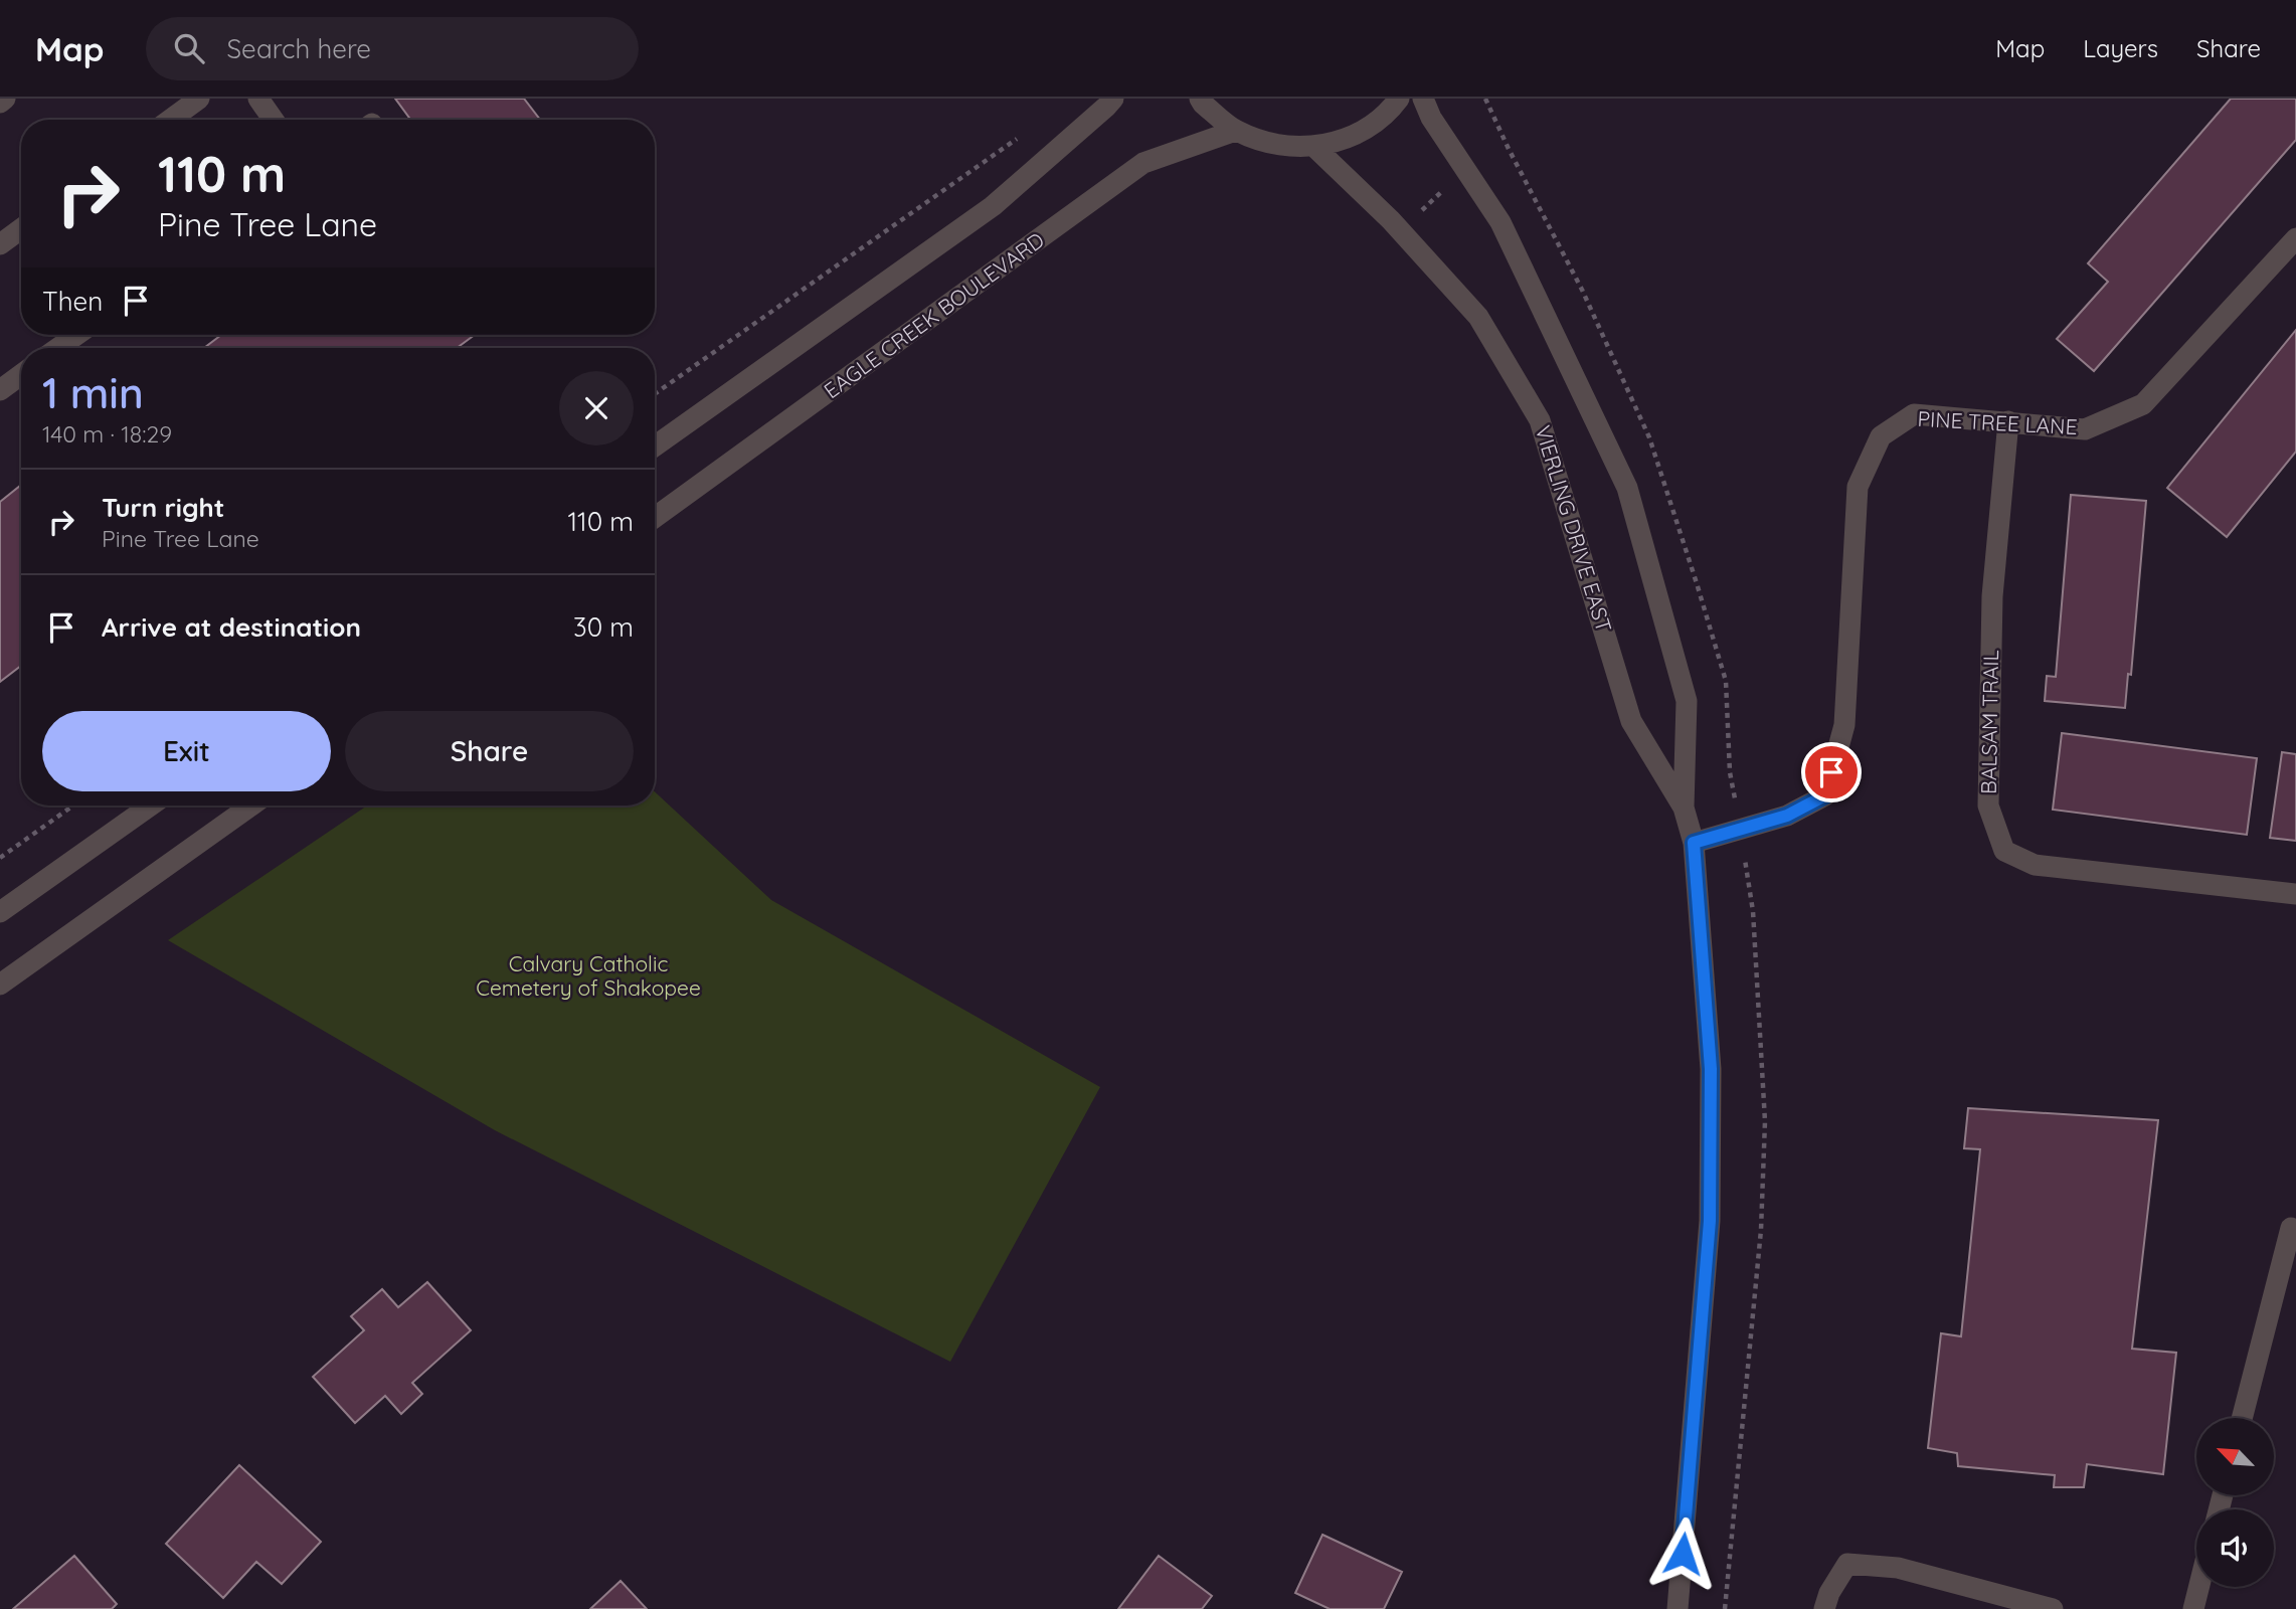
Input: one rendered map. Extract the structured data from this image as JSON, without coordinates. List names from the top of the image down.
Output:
{
  "streets": {
    "street": [
      "EAGLE CREEK BOULEVARD",
      "PINE TREE LANE",
      "VIERLING DRIVE EAST",
      "BALSAM TRAIL"
    ]
  },
  "crossings": [
    ["PINE TREE LANE", "VIERLING DRIVE EAST"],
    ["PINE TREE LANE", "BALSAM TRAIL"]
  ],
  "parks": ["Calvary Catholic Cemetery of Shakopee"],
  "north": "top left",
  "page": {
    "header": "Map",
    "search": "Search here",
    "nav": ["Map", "Layers", "Share"],
    "turn": ["110 m", "Pine Tree Lane"],
    "then": "Then",
    "heading": ["1 min", "140 m · 18:29"],
    "list": [
      {
        "name": "Turn right",
        "note": "Pine Tree Lane",
        "value": "110 m"
      },
      {
        "name": "Arrive at destination",
        "value": "30 m"
      }
    ],
    "buttons": ["Exit", "Share"]
  }
}
